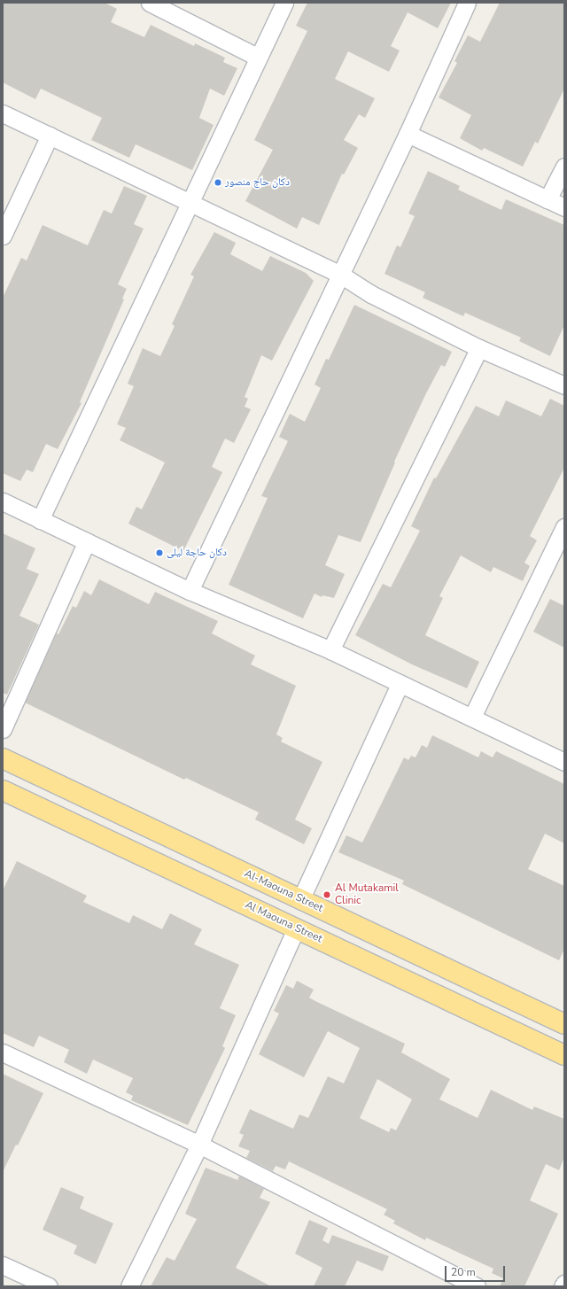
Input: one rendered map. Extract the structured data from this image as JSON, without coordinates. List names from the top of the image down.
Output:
{
  "streets": {
    "highway": ["Al-Maouna Street", "Al Maouna Street"]
  },
  "places": ["دكان حاج منصور", "دكان حاجة ليلى", "Al Mutakamil Clinic"],
  "scale_bar": "20 m"
}
